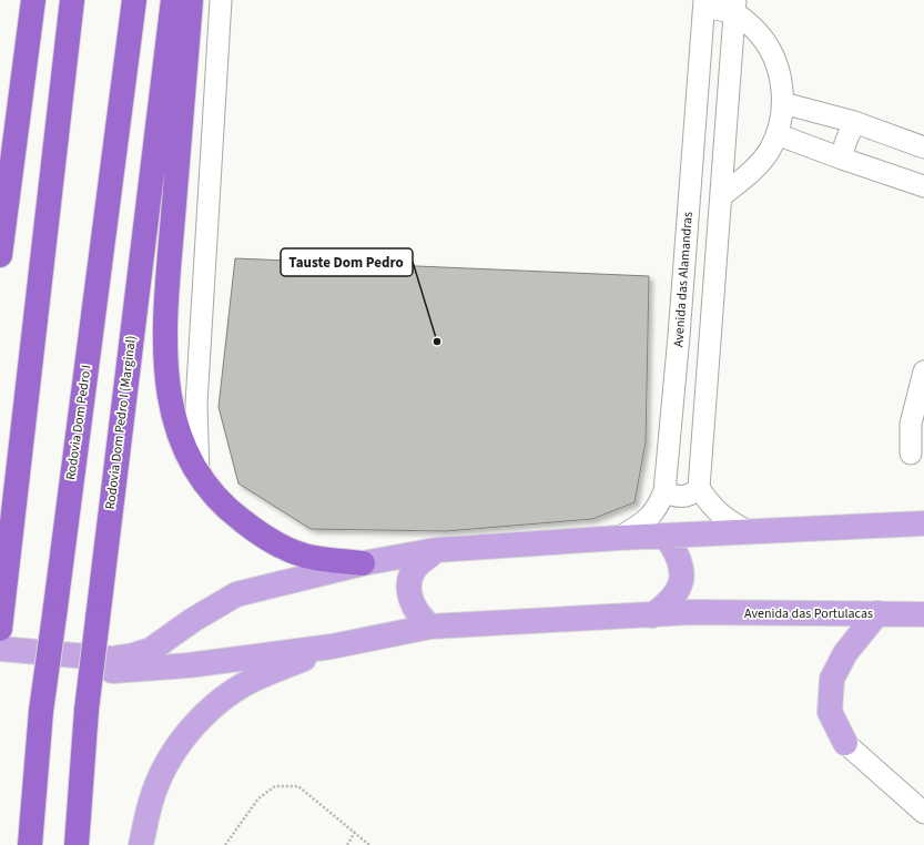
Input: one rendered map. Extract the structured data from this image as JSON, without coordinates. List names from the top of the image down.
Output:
{
  "streets": {
    "highway": ["Rodovia Dom Pedro I", "Rodovia Dom Pedro I (Marginal)"],
    "main road": ["Avenida das Portulacas"],
    "street": ["Avenida das Alamandras"]
  },
  "places": ["Tauste Dom Pedro"]
}
